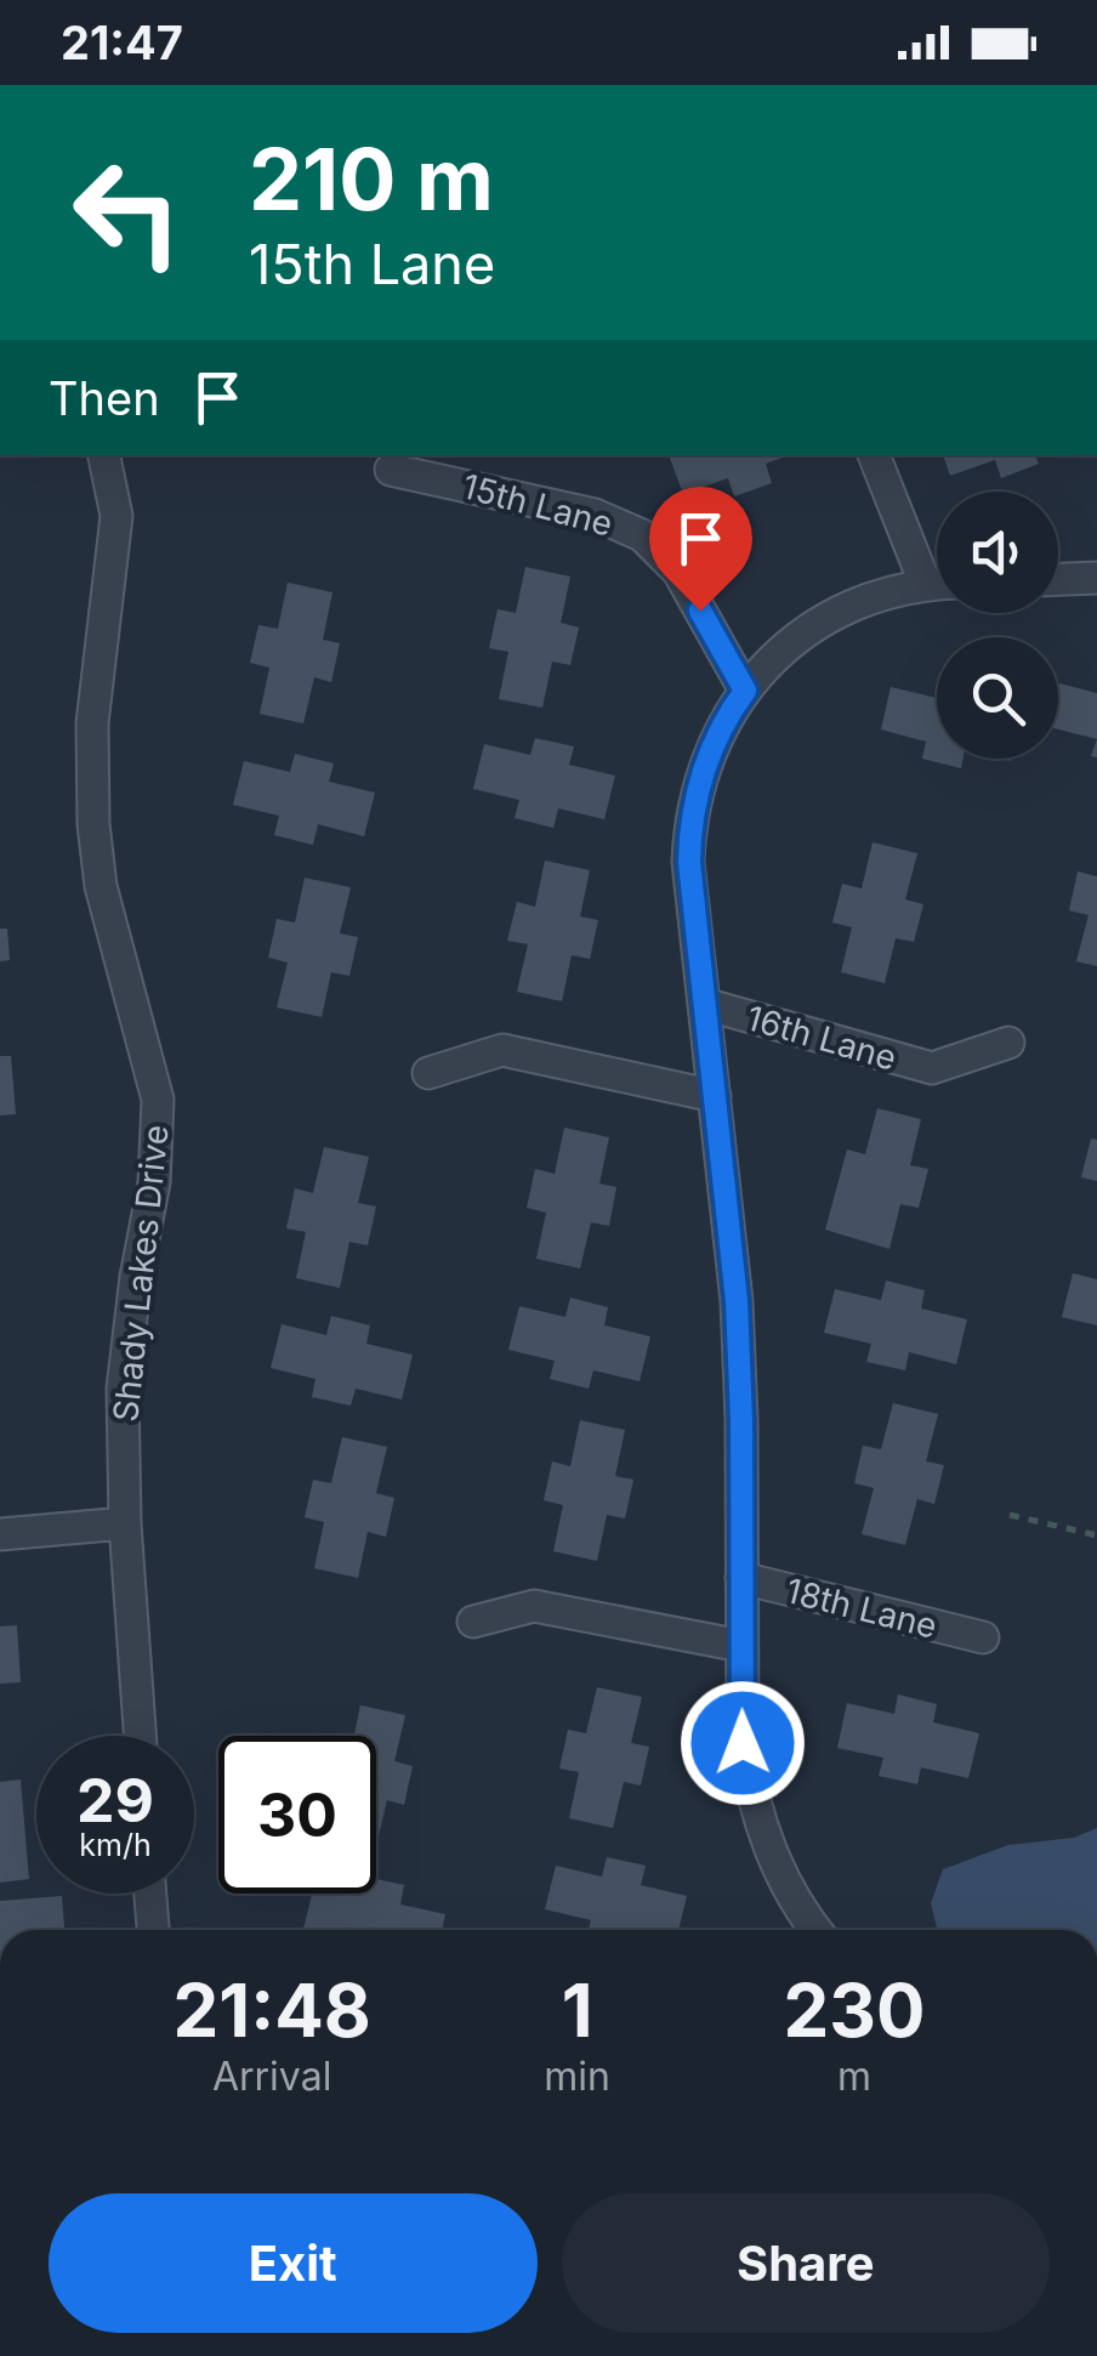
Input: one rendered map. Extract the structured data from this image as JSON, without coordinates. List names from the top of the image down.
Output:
{
  "streets": {
    "street": [
      "15th Lane",
      "16th Lane",
      "Shady Lakes Drive",
      "18th Lane"
    ]
  },
  "page": {
    "status": "21:47",
    "turn": ["210 m", "15th Lane"],
    "then": "Then",
    "speed": "29 km/h",
    "limit": "30",
    "eta": [
      "21:48",
      "Arrival",
      "1",
      "min",
      "230",
      "m"
    ],
    "buttons": ["Exit", "Share"]
  }
}
